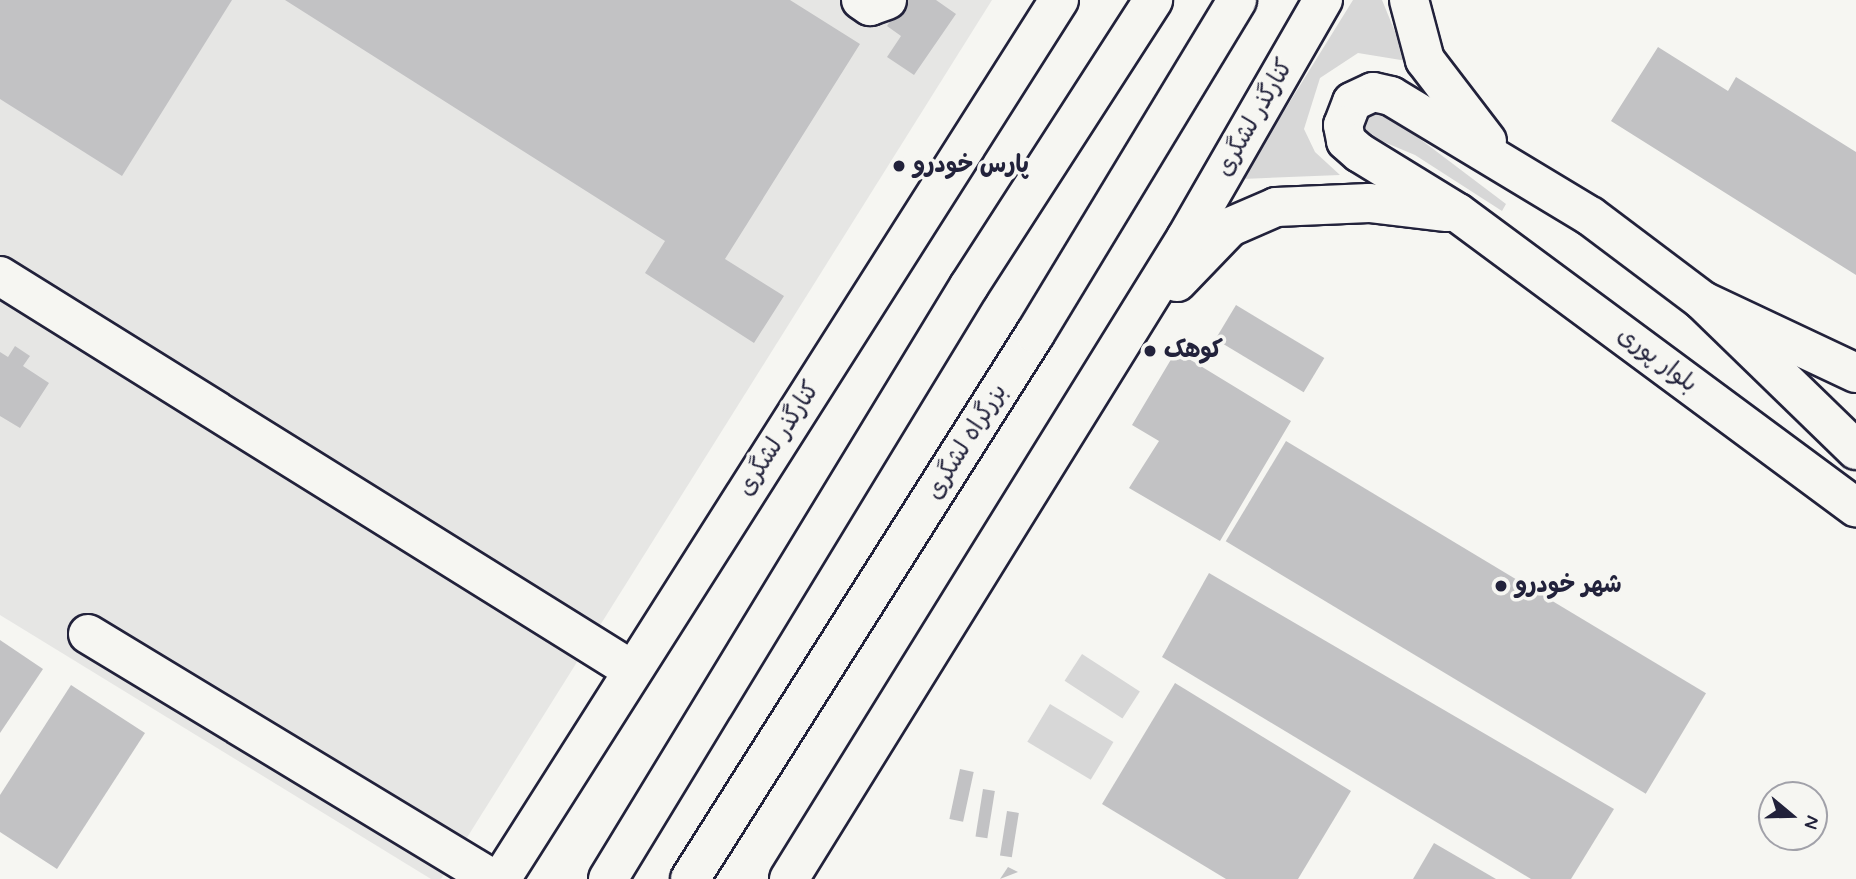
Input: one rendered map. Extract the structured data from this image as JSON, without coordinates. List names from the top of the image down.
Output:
{
  "streets": {
    "main road": ["کنارگذر لشگری", "بلوار پوری", "بزرگراه لشگری"]
  },
  "places": ["پارس خودرو", "کوهک", "شهر خودرو"],
  "north": "right"
}
